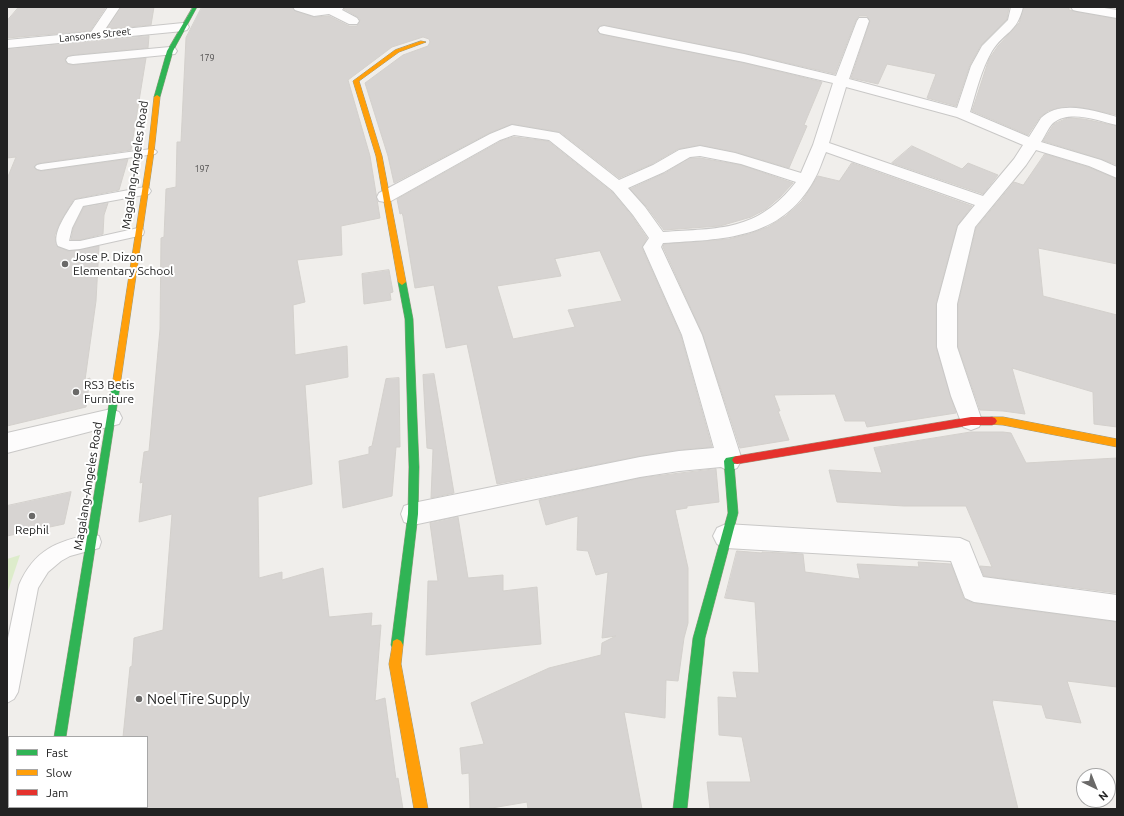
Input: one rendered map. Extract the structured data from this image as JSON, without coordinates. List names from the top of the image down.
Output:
{
  "streets": {
    "street": ["Lansones Street", "Magalang-Angeles Road"]
  },
  "crossings": [
    ["Lansones Street", "Magalang-Angeles Road"]
  ],
  "places": [
    "Jose P. Dizon Elementary School",
    "RS3 Betis Furniture",
    "Rephil",
    "Noel Tire Supply"
  ],
  "house_numbers": ["179", "197"],
  "legend": ["Fast", "Slow", "Jam"],
  "north": "bottom right"
}
